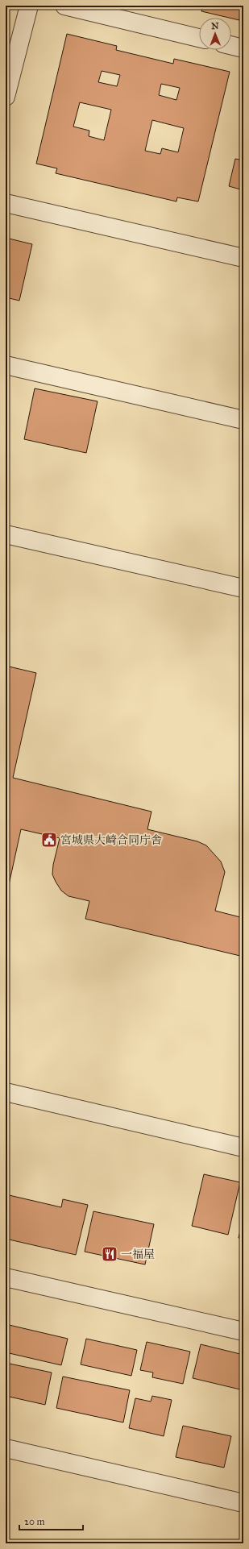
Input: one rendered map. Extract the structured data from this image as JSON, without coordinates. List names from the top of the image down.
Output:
{
  "places": {
    "public building": ["宮城県大崎合同庁舎"],
    "restaurant": ["一福屋"]
  },
  "scale_bar": "20 m",
  "north": "top"
}
